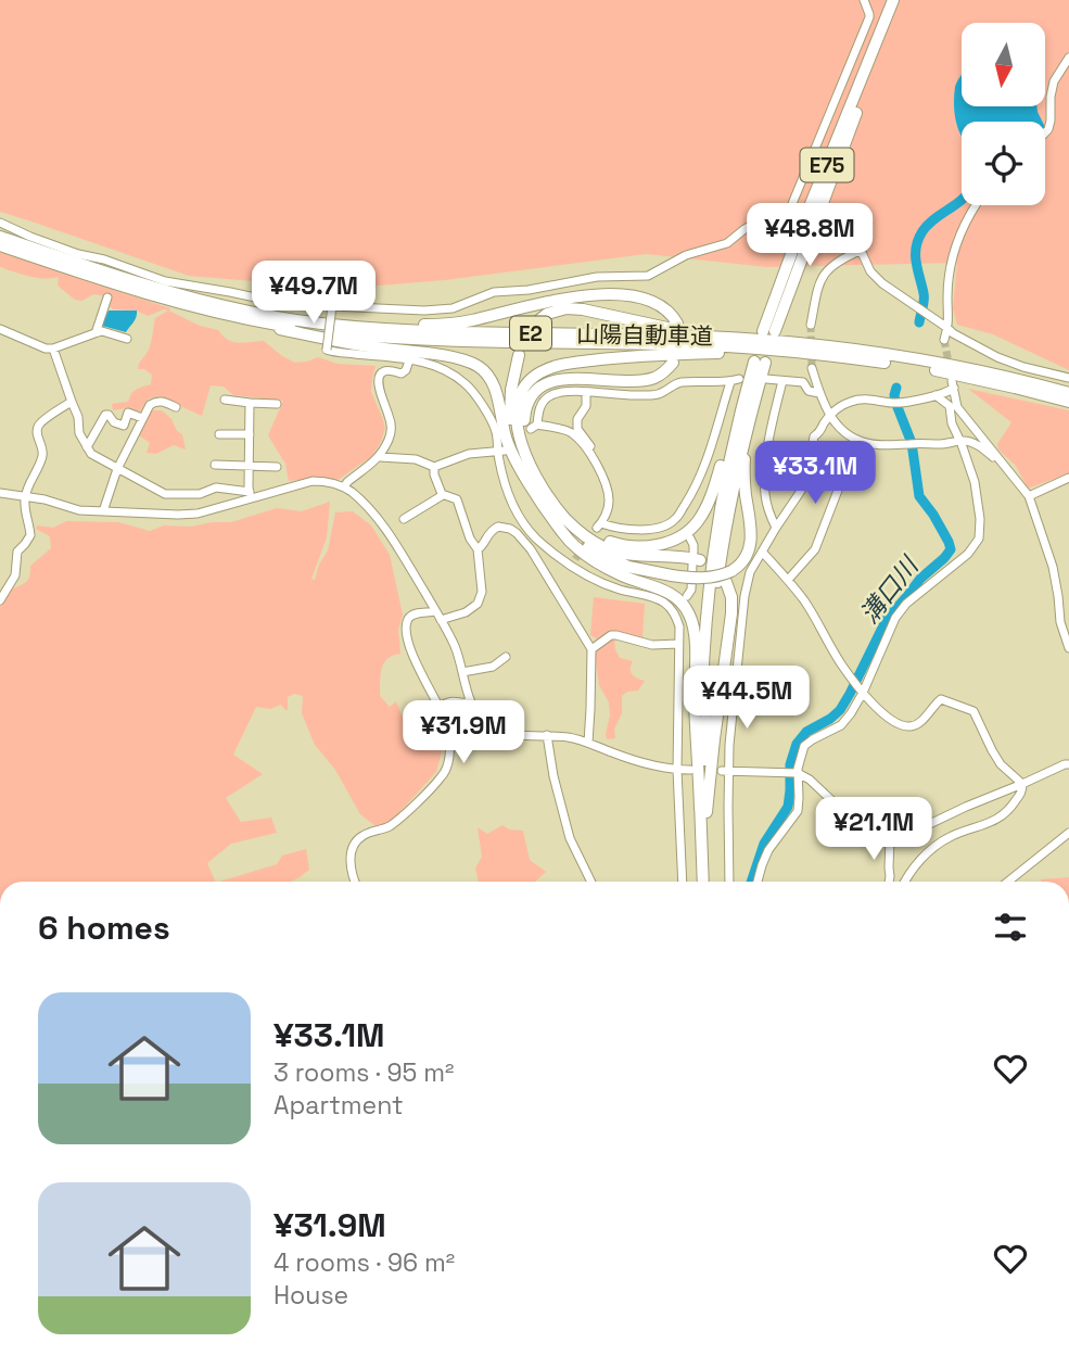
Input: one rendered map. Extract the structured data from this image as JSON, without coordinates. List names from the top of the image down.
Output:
{
  "streets": {
    "highway": ["E75", "E2", "山陽自動車道"]
  },
  "water": ["溝口川"],
  "north": "bottom",
  "page": {
    "price": [
      "¥48.8M",
      "¥49.7M",
      "¥33.1M",
      "¥44.5M",
      "¥31.9M",
      "¥21.1M"
    ],
    "heading": "6 homes",
    "list": [
      {
        "name": "¥33.1M",
        "note": "3 rooms · 95 m² · Apartment"
      },
      {
        "name": "¥31.9M",
        "note": "4 rooms · 96 m² · House"
      }
    ]
  }
}
